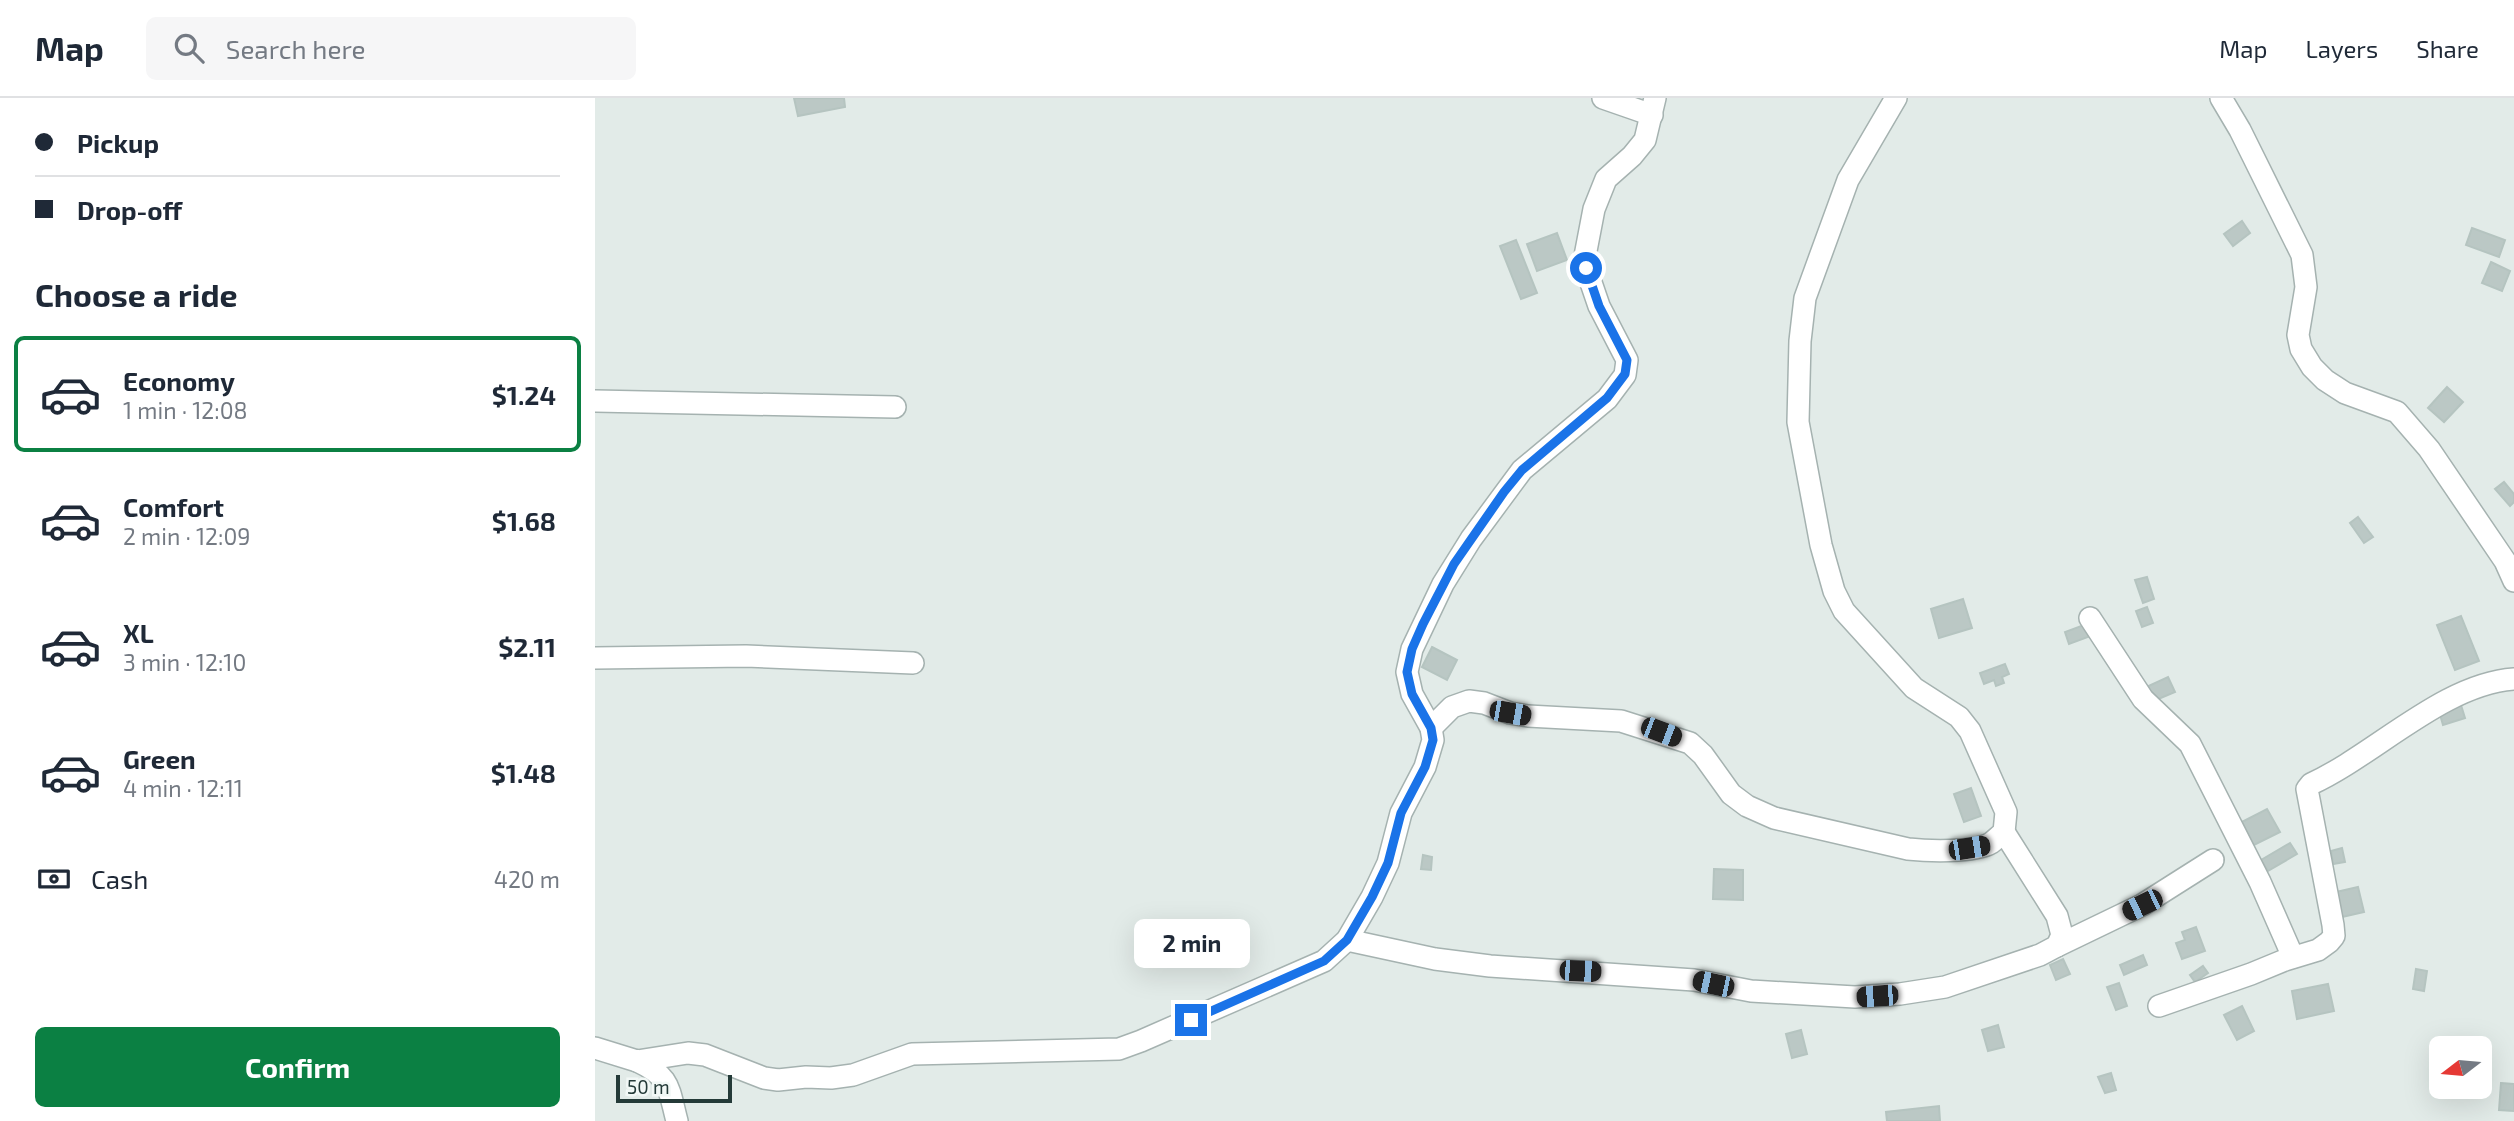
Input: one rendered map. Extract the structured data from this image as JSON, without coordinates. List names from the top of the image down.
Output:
{
  "scale_bar": "50 m",
  "north": "left",
  "page": {
    "header": "Map",
    "search": "Search here",
    "nav": ["Map", "Layers", "Share"],
    "banner": ["Pickup", "Drop-off"],
    "heading": "Choose a ride",
    "list": [
      {
        "name": "Economy",
        "note": "1 min · 12:08",
        "value": "$1.24"
      },
      {
        "name": "Comfort",
        "note": "2 min · 12:09",
        "value": "$1.68"
      },
      {
        "name": "XL",
        "note": "3 min · 12:10",
        "value": "$2.11"
      },
      {
        "name": "Green",
        "note": "4 min · 12:11",
        "value": "$1.48"
      }
    ],
    "pay": ["Cash", "420 m"],
    "bubble": "2 min",
    "buttons": "Confirm",
    "scale": "50 m"
  }
}
